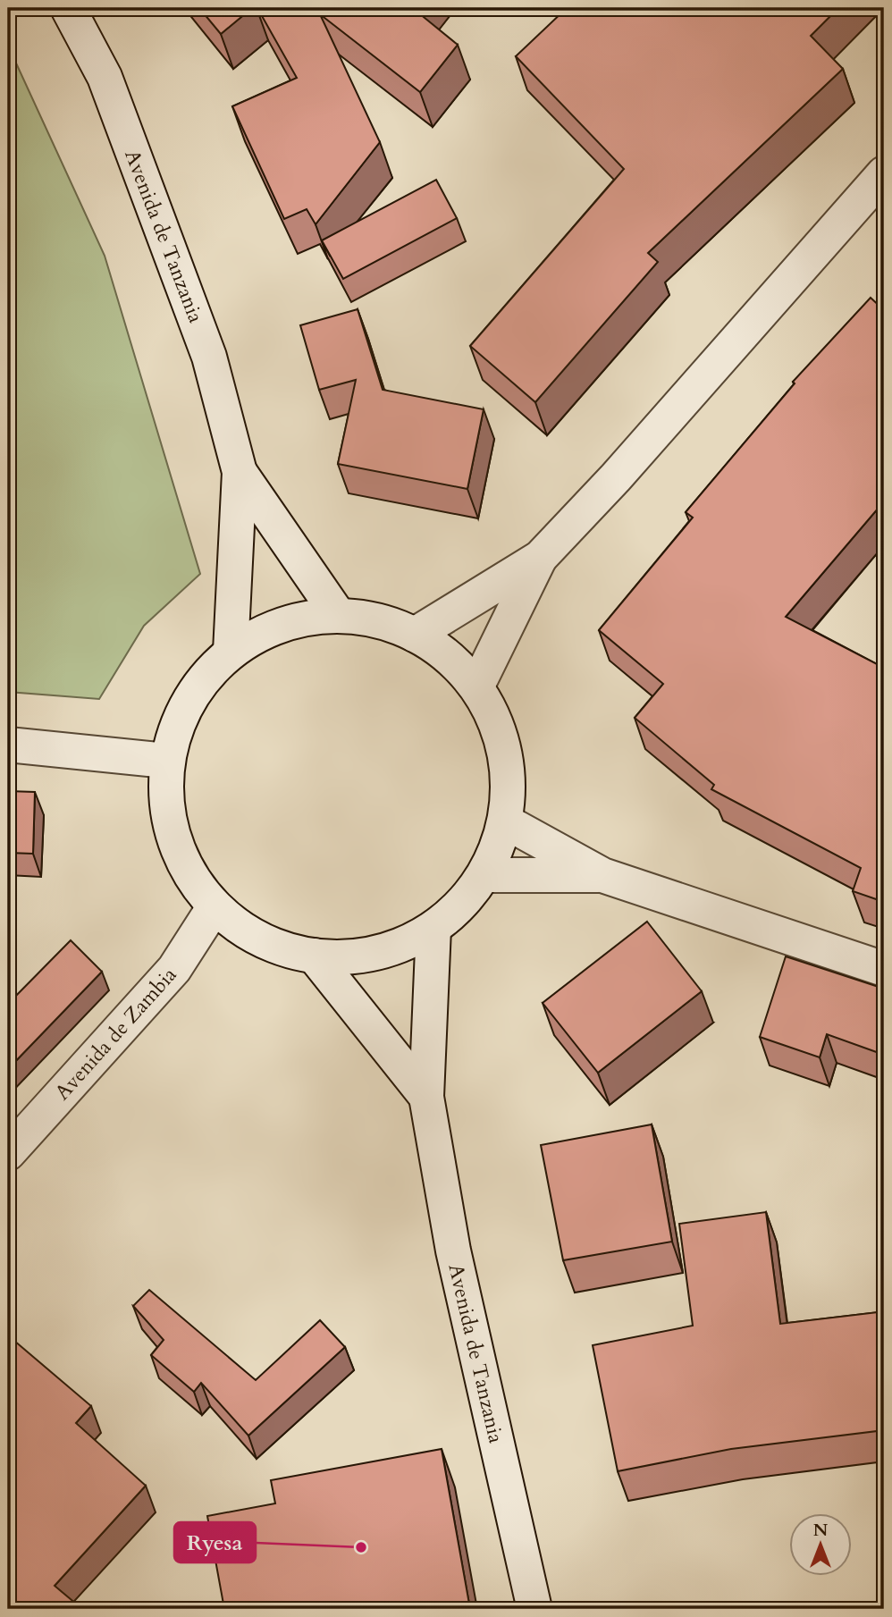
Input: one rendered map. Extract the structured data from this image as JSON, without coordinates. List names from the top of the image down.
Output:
{
  "streets": {
    "main road": ["Avenida de Tanzania", "Avenida de Zambia"]
  },
  "places": ["Ryesa"],
  "north": "top"
}
